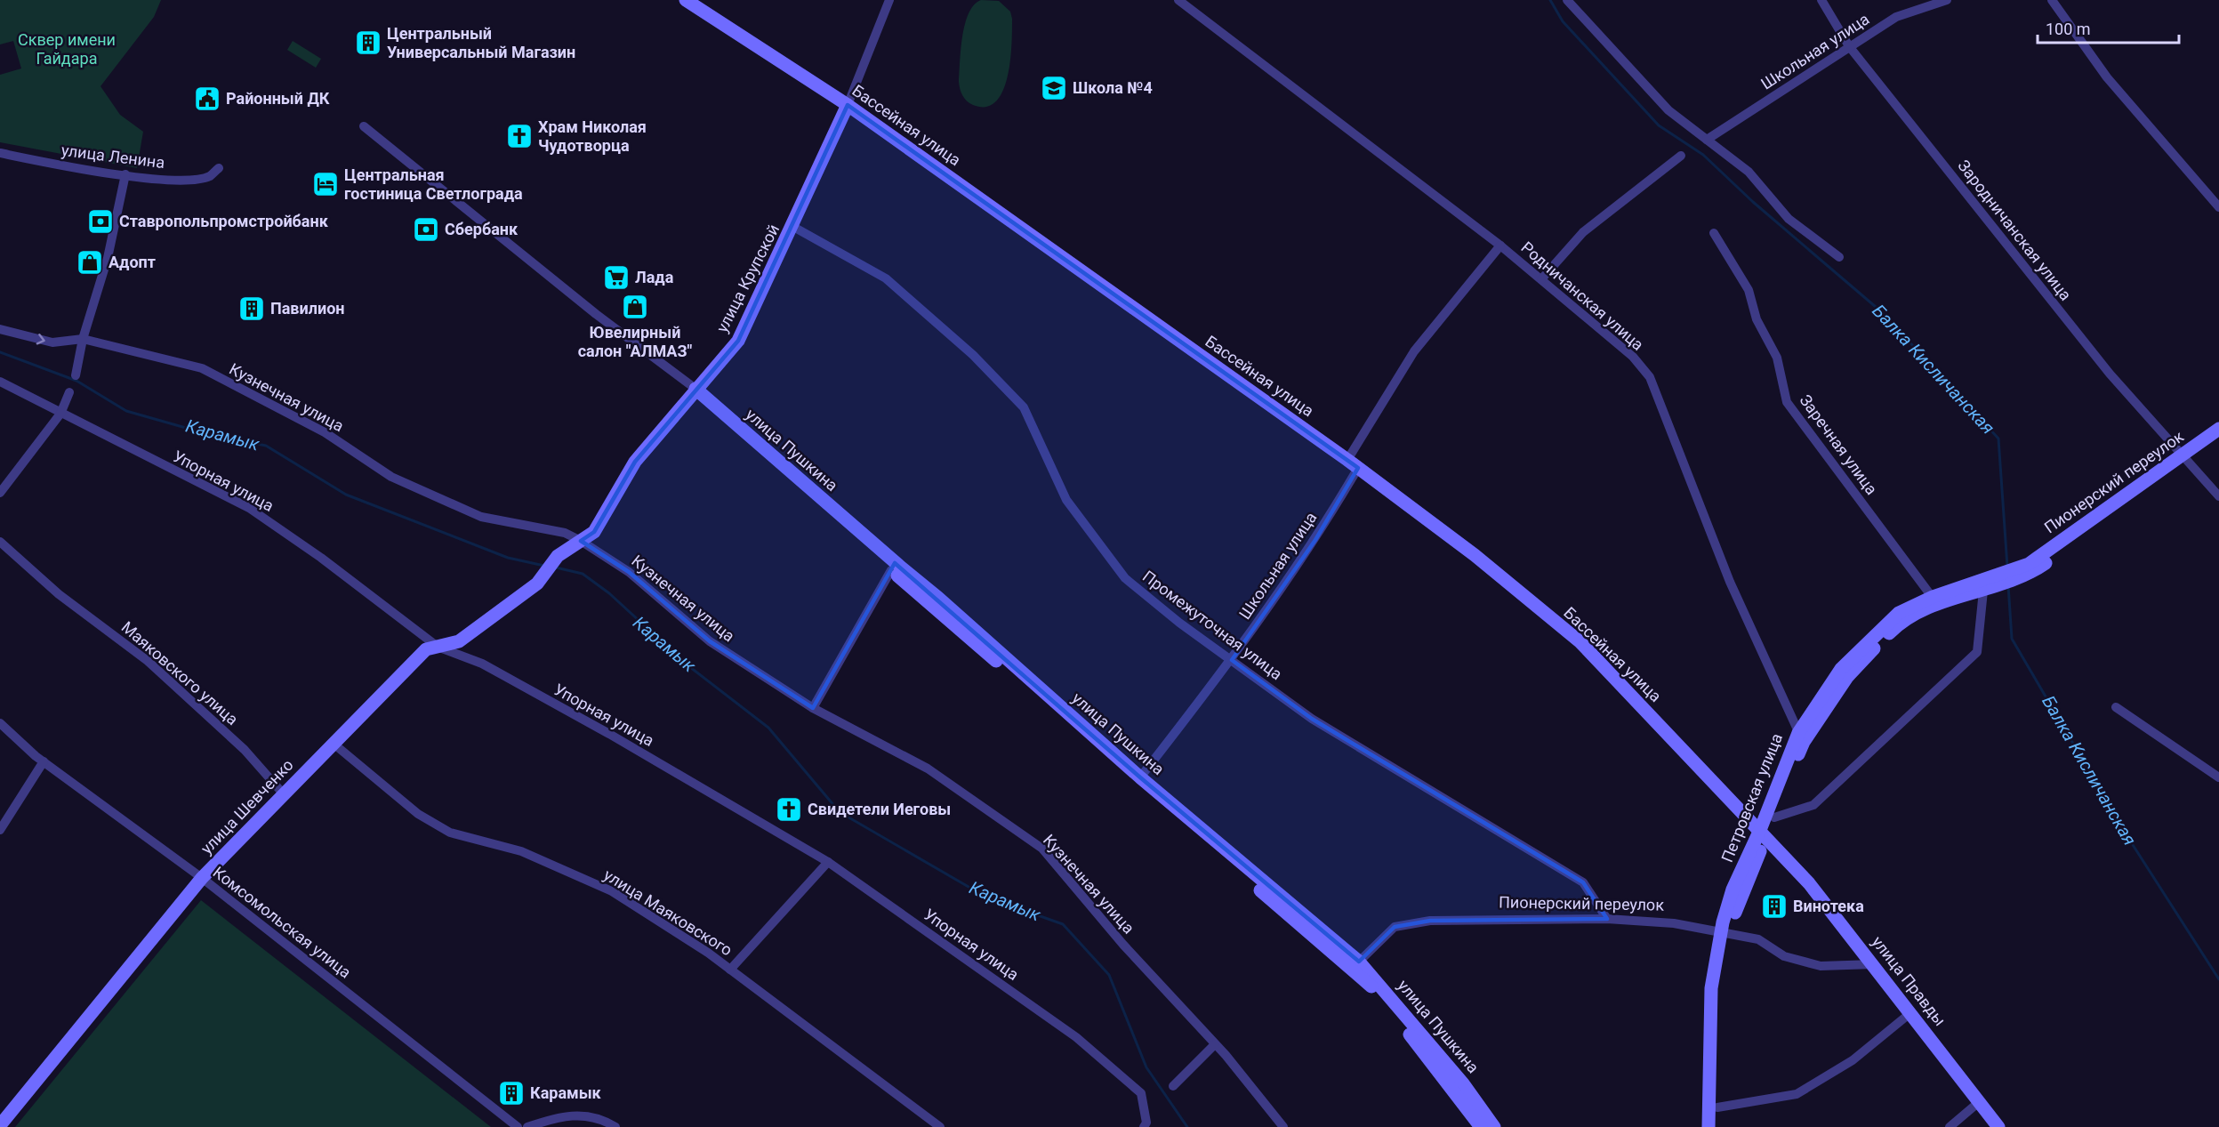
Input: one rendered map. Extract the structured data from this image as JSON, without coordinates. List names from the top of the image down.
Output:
{
  "streets": {
    "street": [
      "Школьная улица",
      "Бассейная улица",
      "улица Ленина",
      "Зародничанская улица",
      "улица Крупской",
      "Родничанская улица",
      "Кузнечная улица",
      "Заречная улица",
      "улица Пушкина",
      "Упорная улица",
      "Пионерский переулок",
      "Промежуточная улица",
      "Маяковского улица",
      "Петровская улица",
      "улица Шевченко",
      "улица Маяковского",
      "Комсомольская улица",
      "улица Правды"
    ]
  },
  "crossings": [
    ["Школьная улица", "Бассейная улица"],
    ["Школьная улица", "Зародничанская улица"],
    ["Школьная улица", "Родничанская улица"],
    ["Школьная улица", "улица Пушкина"],
    ["Школьная улица", "Промежуточная улица"],
    ["Бассейная улица", "улица Крупской"],
    ["Бассейная улица", "Петровская улица"],
    ["Бассейная улица", "улица Правды"],
    ["Зародничанская улица", "Пионерский переулок"],
    ["улица Крупской", "Кузнечная улица"],
    ["улица Крупской", "улица Пушкина"],
    ["улица Крупской", "Промежуточная улица"],
    ["улица Крупской", "улица Шевченко"],
    ["Родничанская улица", "Петровская улица"],
    ["улица Пушкина", "Пионерский переулок"],
    ["Упорная улица", "улица Шевченко"],
    ["Пионерский переулок", "Промежуточная улица"],
    ["Пионерский переулок", "улица Правды"],
    ["Маяковского улица", "улица Шевченко"],
    ["Петровская улица", "улица Правды"],
    ["улица Шевченко", "улица Маяковского"],
    ["улица Шевченко", "Комсомольская улица"]
  ],
  "water": ["Балка Кисличанская", "Карамык"],
  "parks": ["Сквер имени Гайдара"],
  "places": {
    "building": [
      "Центральный Универсальный Магазин",
      "Павилион",
      "Винотека",
      "Карамык"
    ],
    "school or university": ["Школа №4"],
    "public building": ["Районный ДК"],
    "church": ["Храм Николая Чудотворца", "Свидетели Иеговы"],
    "hotel": ["Центральная гостиница Светлограда"],
    "bank": ["Ставропольпромстройбанк", "Сбербанк"],
    "shop": ["Адопт", "Ювелирный салон \"АЛМАЗ\""],
    "supermarket": ["Лада"]
  },
  "scale_bar": "100 m"
}
